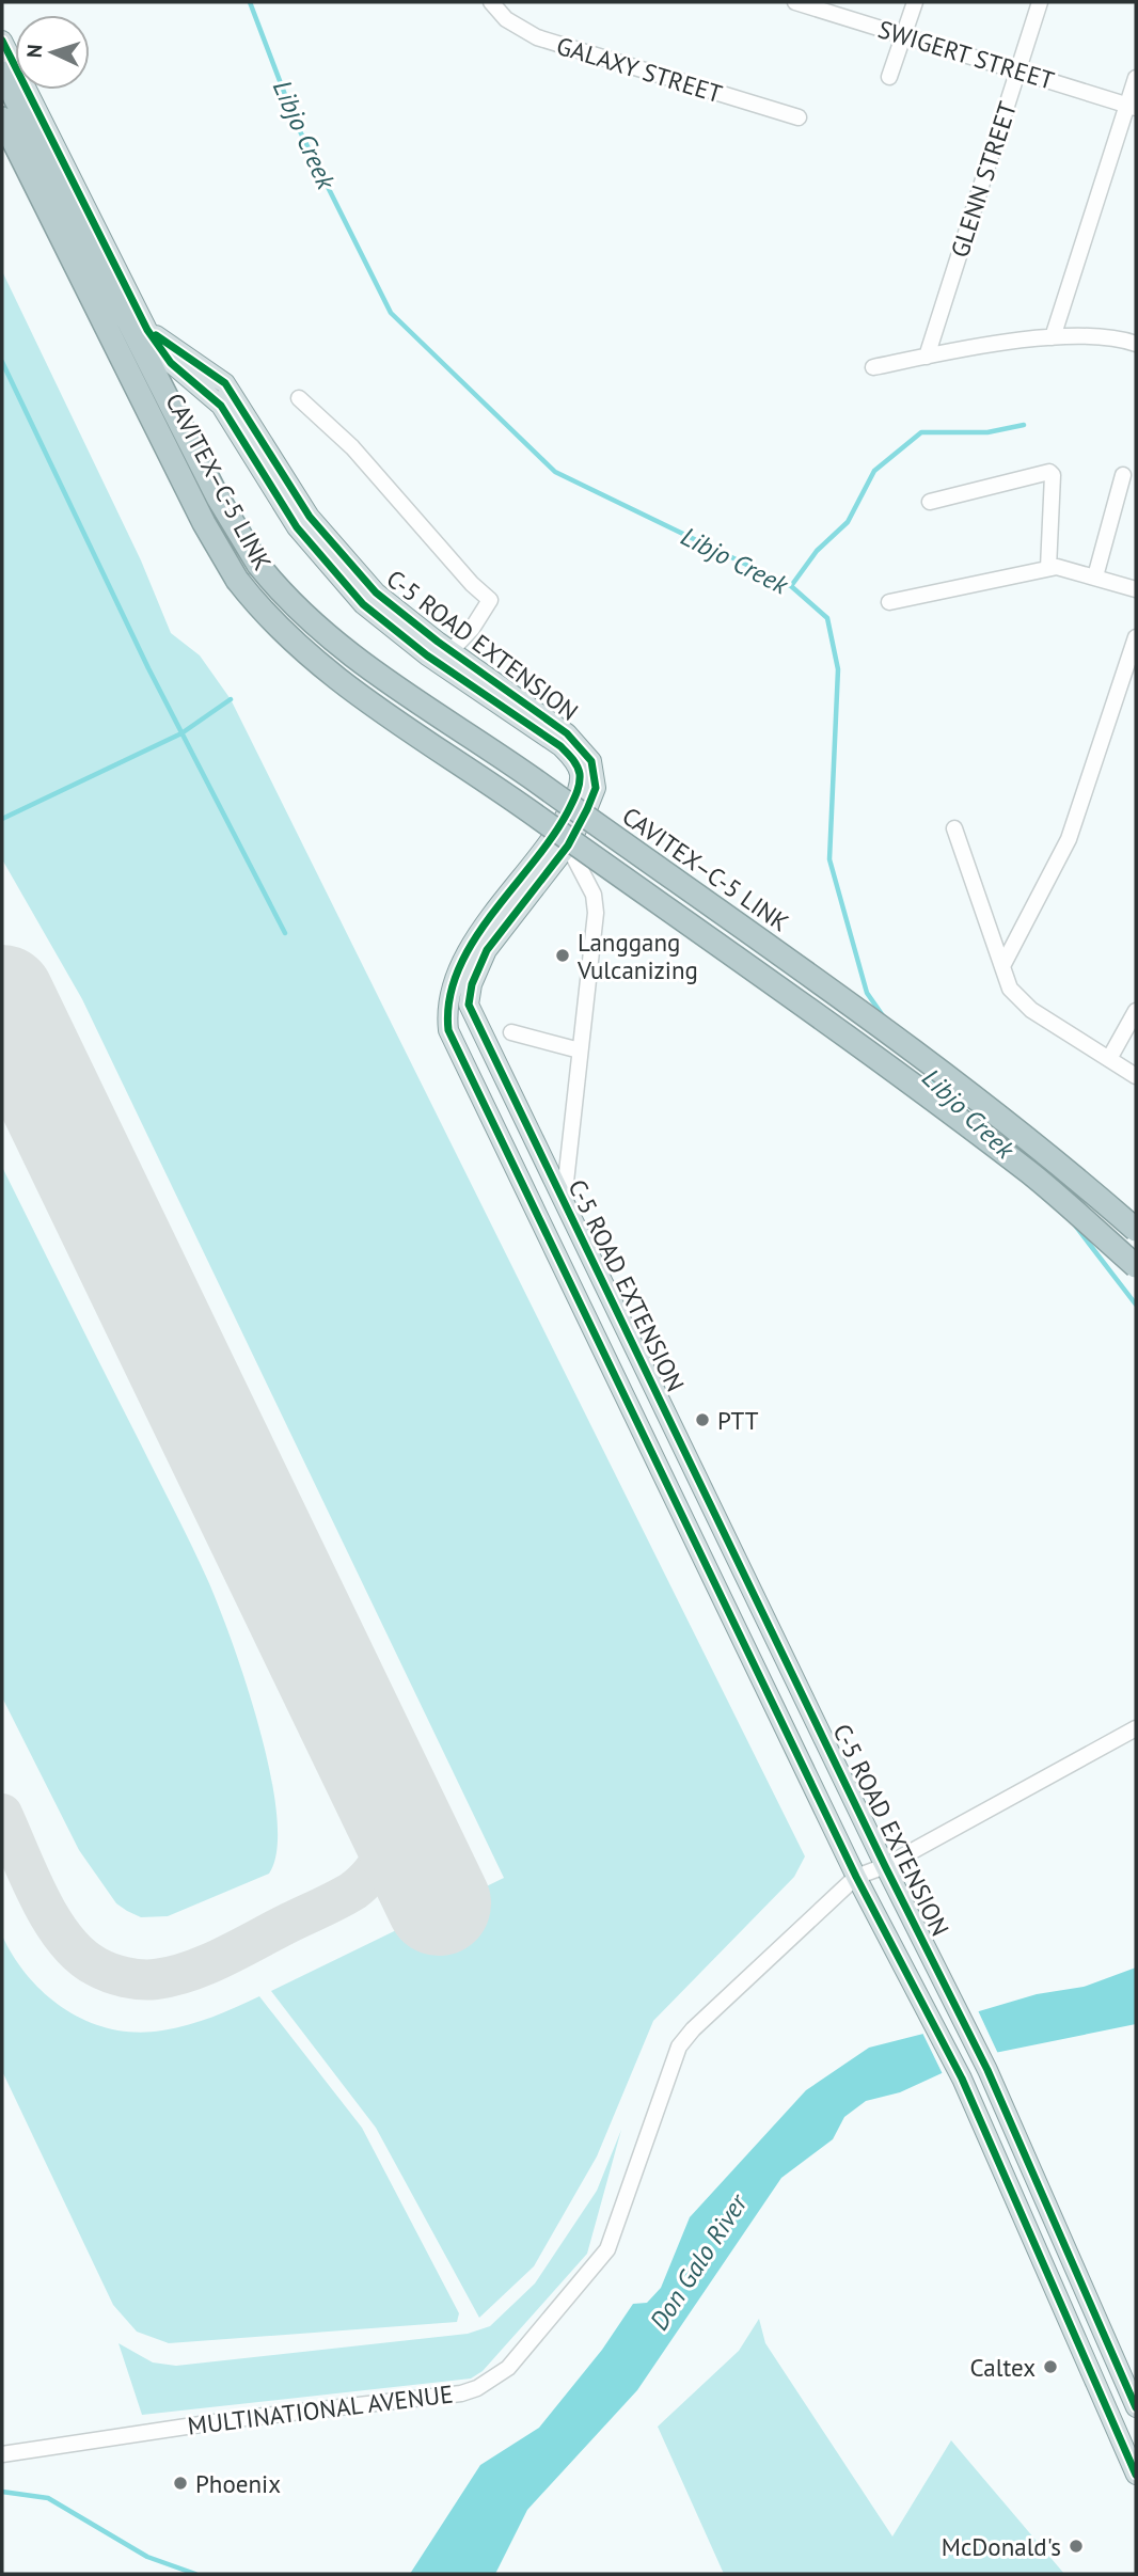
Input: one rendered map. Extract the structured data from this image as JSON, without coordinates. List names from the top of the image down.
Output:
{
  "streets": {
    "highway": ["CAVITEX–C-5 LINK"],
    "main road": ["C-5 ROAD EXTENSION"],
    "street": [
      "SWIGERT STREET",
      "GALAXY STREET",
      "GLENN STREET",
      "MULTINATIONAL AVENUE"
    ]
  },
  "crossings": [
    ["SWIGERT STREET", "GLENN STREET"],
    ["C-5 ROAD EXTENSION", "MULTINATIONAL AVENUE"]
  ],
  "water": ["Libjo Creek", "Don Galo River"],
  "places": [
    "Langgang Vulcanizing",
    "PTT",
    "Caltex",
    "Phoenix",
    "McDonald's"
  ],
  "north": "left"
}
